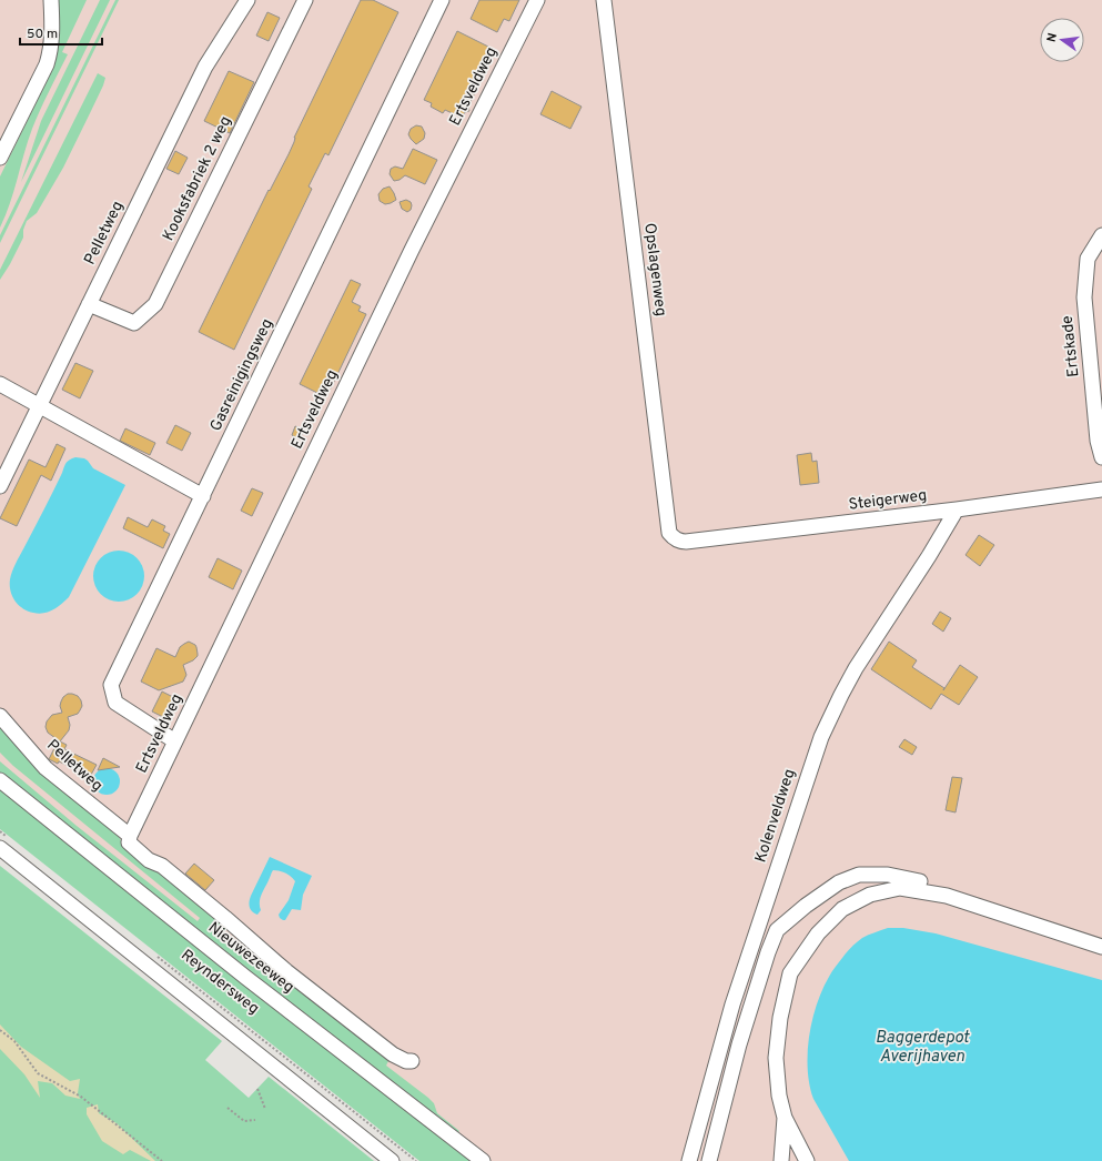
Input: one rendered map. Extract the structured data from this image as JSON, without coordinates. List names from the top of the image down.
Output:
{
  "streets": {
    "street": [
      "Ertsveldweg",
      "Kooksfabriek 2 weg",
      "Pelletweg",
      "Opslagenweg",
      "Ertskade",
      "Gasreinigingsweg",
      "Steigerweg",
      "Kolenveldweg",
      "Nieuwezeeweg",
      "Reyndersweg"
    ]
  },
  "crossings": [
    ["Ertsveldweg", "Pelletweg"],
    ["Ertsveldweg", "Gasreinigingsweg"],
    ["Kooksfabriek 2 weg", "Pelletweg"],
    ["Opslagenweg", "Steigerweg"],
    ["Steigerweg", "Kolenveldweg"]
  ],
  "water": ["Baggerdepot Averijhaven"],
  "scale_bar": "50 m",
  "north": "left"
}
